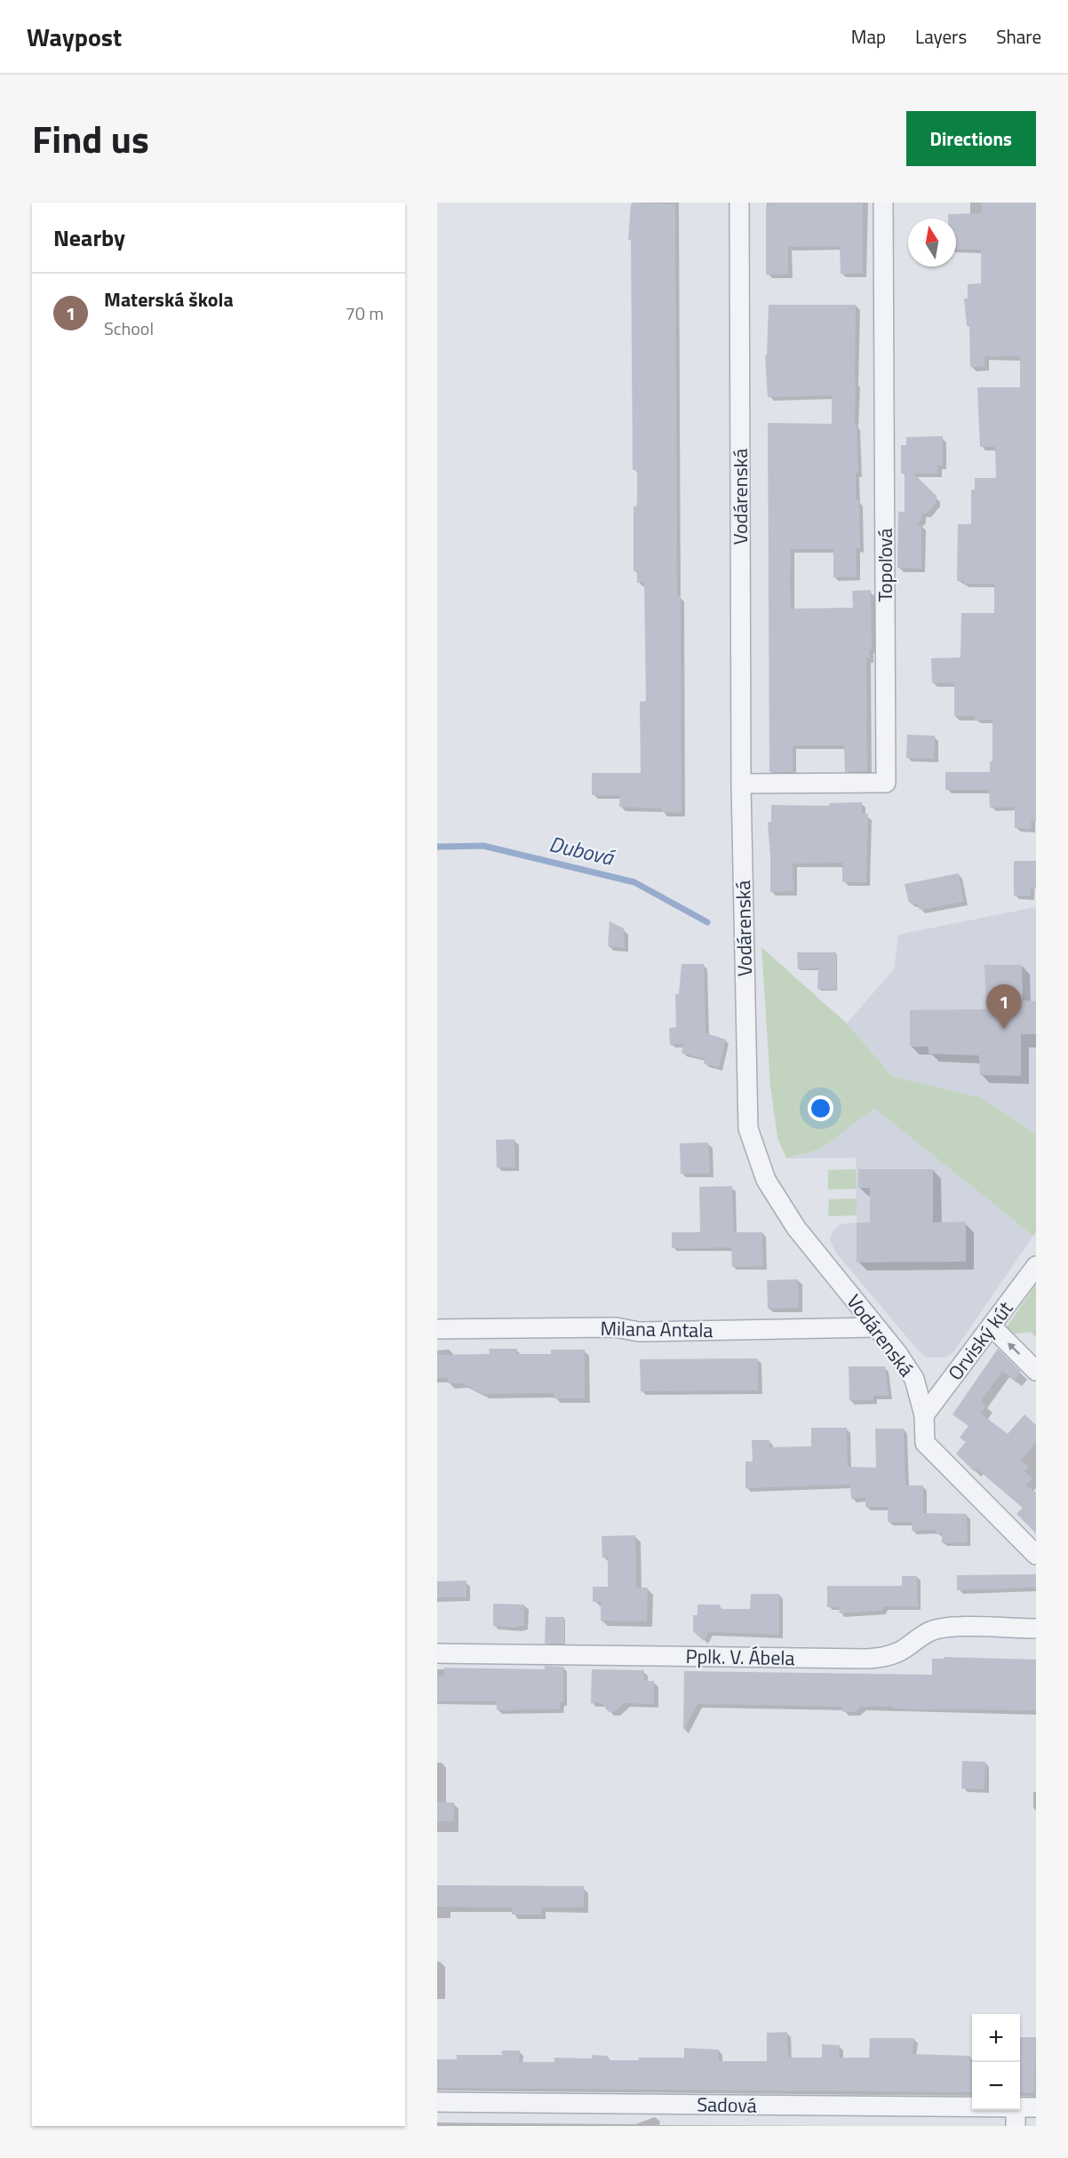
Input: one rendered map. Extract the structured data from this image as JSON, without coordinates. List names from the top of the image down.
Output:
{
  "streets": {
    "street": [
      "Vodárenská",
      "Topoľová",
      "Milana Antala",
      "Orviský kút",
      "Pplk. V. Ábela",
      "Sadová"
    ]
  },
  "crossings": [
    ["Vodárenská", "Topoľová"],
    ["Vodárenská", "Milana Antala"],
    ["Vodárenská", "Orviský kút"]
  ],
  "water": ["Dubová"],
  "north": "top",
  "page": {
    "header": "Waypost",
    "nav": ["Map", "Layers", "Share"],
    "title": "Find us",
    "buttons": "Directions",
    "heading": "Nearby",
    "list": [
      {
        "mark": "1",
        "name": "Materská škola",
        "note": "School",
        "value": "70 m"
      }
    ],
    "pins": "1",
    "map_buttons": ["+", "−"]
  }
}
